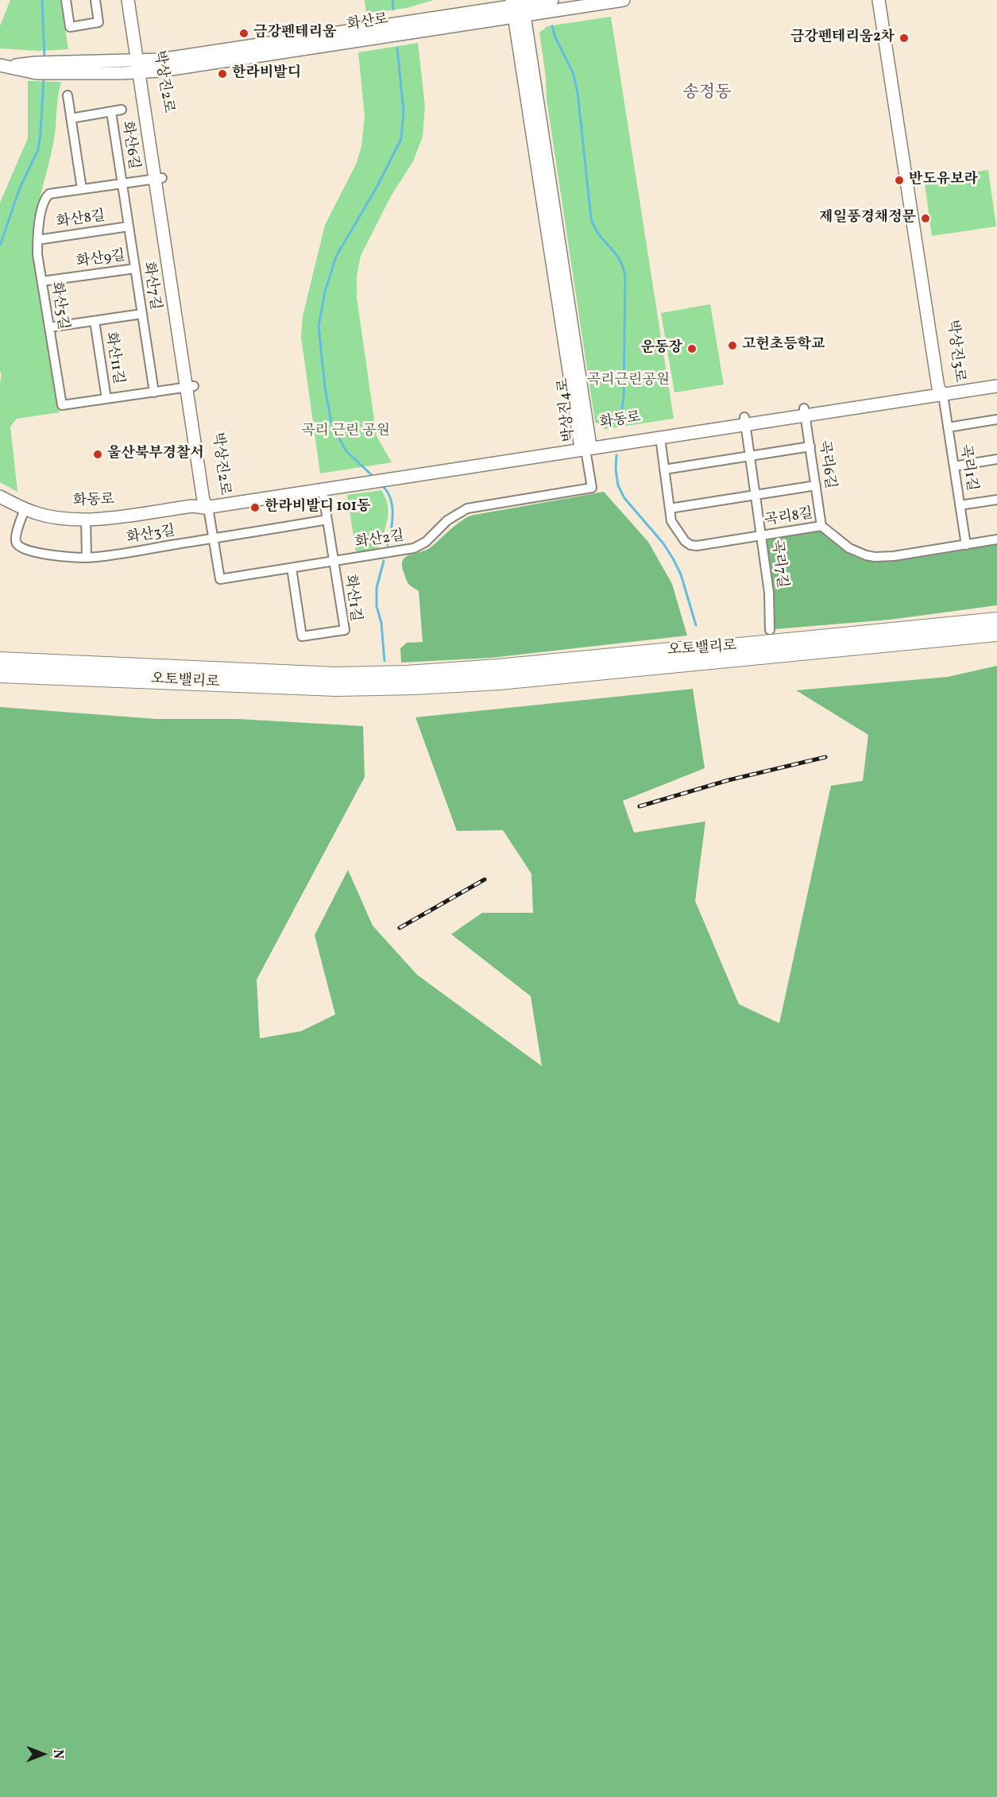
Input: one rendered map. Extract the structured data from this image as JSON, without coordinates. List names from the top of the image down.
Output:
{
  "streets": {
    "highway": ["오토밸리로"],
    "street": [
      "화산로",
      "박상진2로",
      "화산6길",
      "화산8길",
      "화산9길",
      "화산7길",
      "화산5길",
      "박상진3로",
      "화산11길",
      "박상진4로",
      "화동로",
      "곡리6길",
      "곡리1길",
      "곡리8길",
      "화산3길",
      "화산2길",
      "곡리7길",
      "화산1길"
    ]
  },
  "crossings": [
    ["화산로", "박상진2로"],
    ["화산로", "박상진4로"],
    ["박상진2로", "화산5길"],
    ["박상진2로", "화동로"],
    ["박상진2로", "화산2길"],
    ["화산6길", "화산7길"],
    ["화산6길", "화산5길"],
    ["화산8길", "화산7길"],
    ["화산8길", "화산5길"],
    ["화산9길", "화산7길"],
    ["화산9길", "화산5길"],
    ["화산7길", "화산5길"],
    ["화산5길", "화산11길"],
    ["박상진3로", "화동로"],
    ["박상진3로", "곡리1길"],
    ["박상진4로", "화동로"],
    ["박상진4로", "화산2길"],
    ["화동로", "곡리6길"],
    ["화동로", "곡리1길"],
    ["화동로", "곡리8길"],
    ["화동로", "화산3길"],
    ["화동로", "화산2길"],
    ["화동로", "곡리7길"],
    ["화동로", "화산1길"],
    ["곡리6길", "곡리8길"],
    ["곡리1길", "곡리8길"],
    ["곡리8길", "곡리7길"],
    ["화산3길", "화산2길"],
    ["화산3길", "화산1길"],
    ["화산2길", "화산1길"]
  ],
  "districts": ["송정동"],
  "parks": ["곡리근린공원", "곡리 근린 공원"],
  "places": [
    "금강펜테리움",
    "금강펜테리움2차",
    "한라비발디",
    "반도유보라",
    "제일풍경채정문",
    "고헌초등학교",
    "운동장",
    "울산북부경찰서",
    "한라비발디 101동"
  ],
  "north": "right"
}
